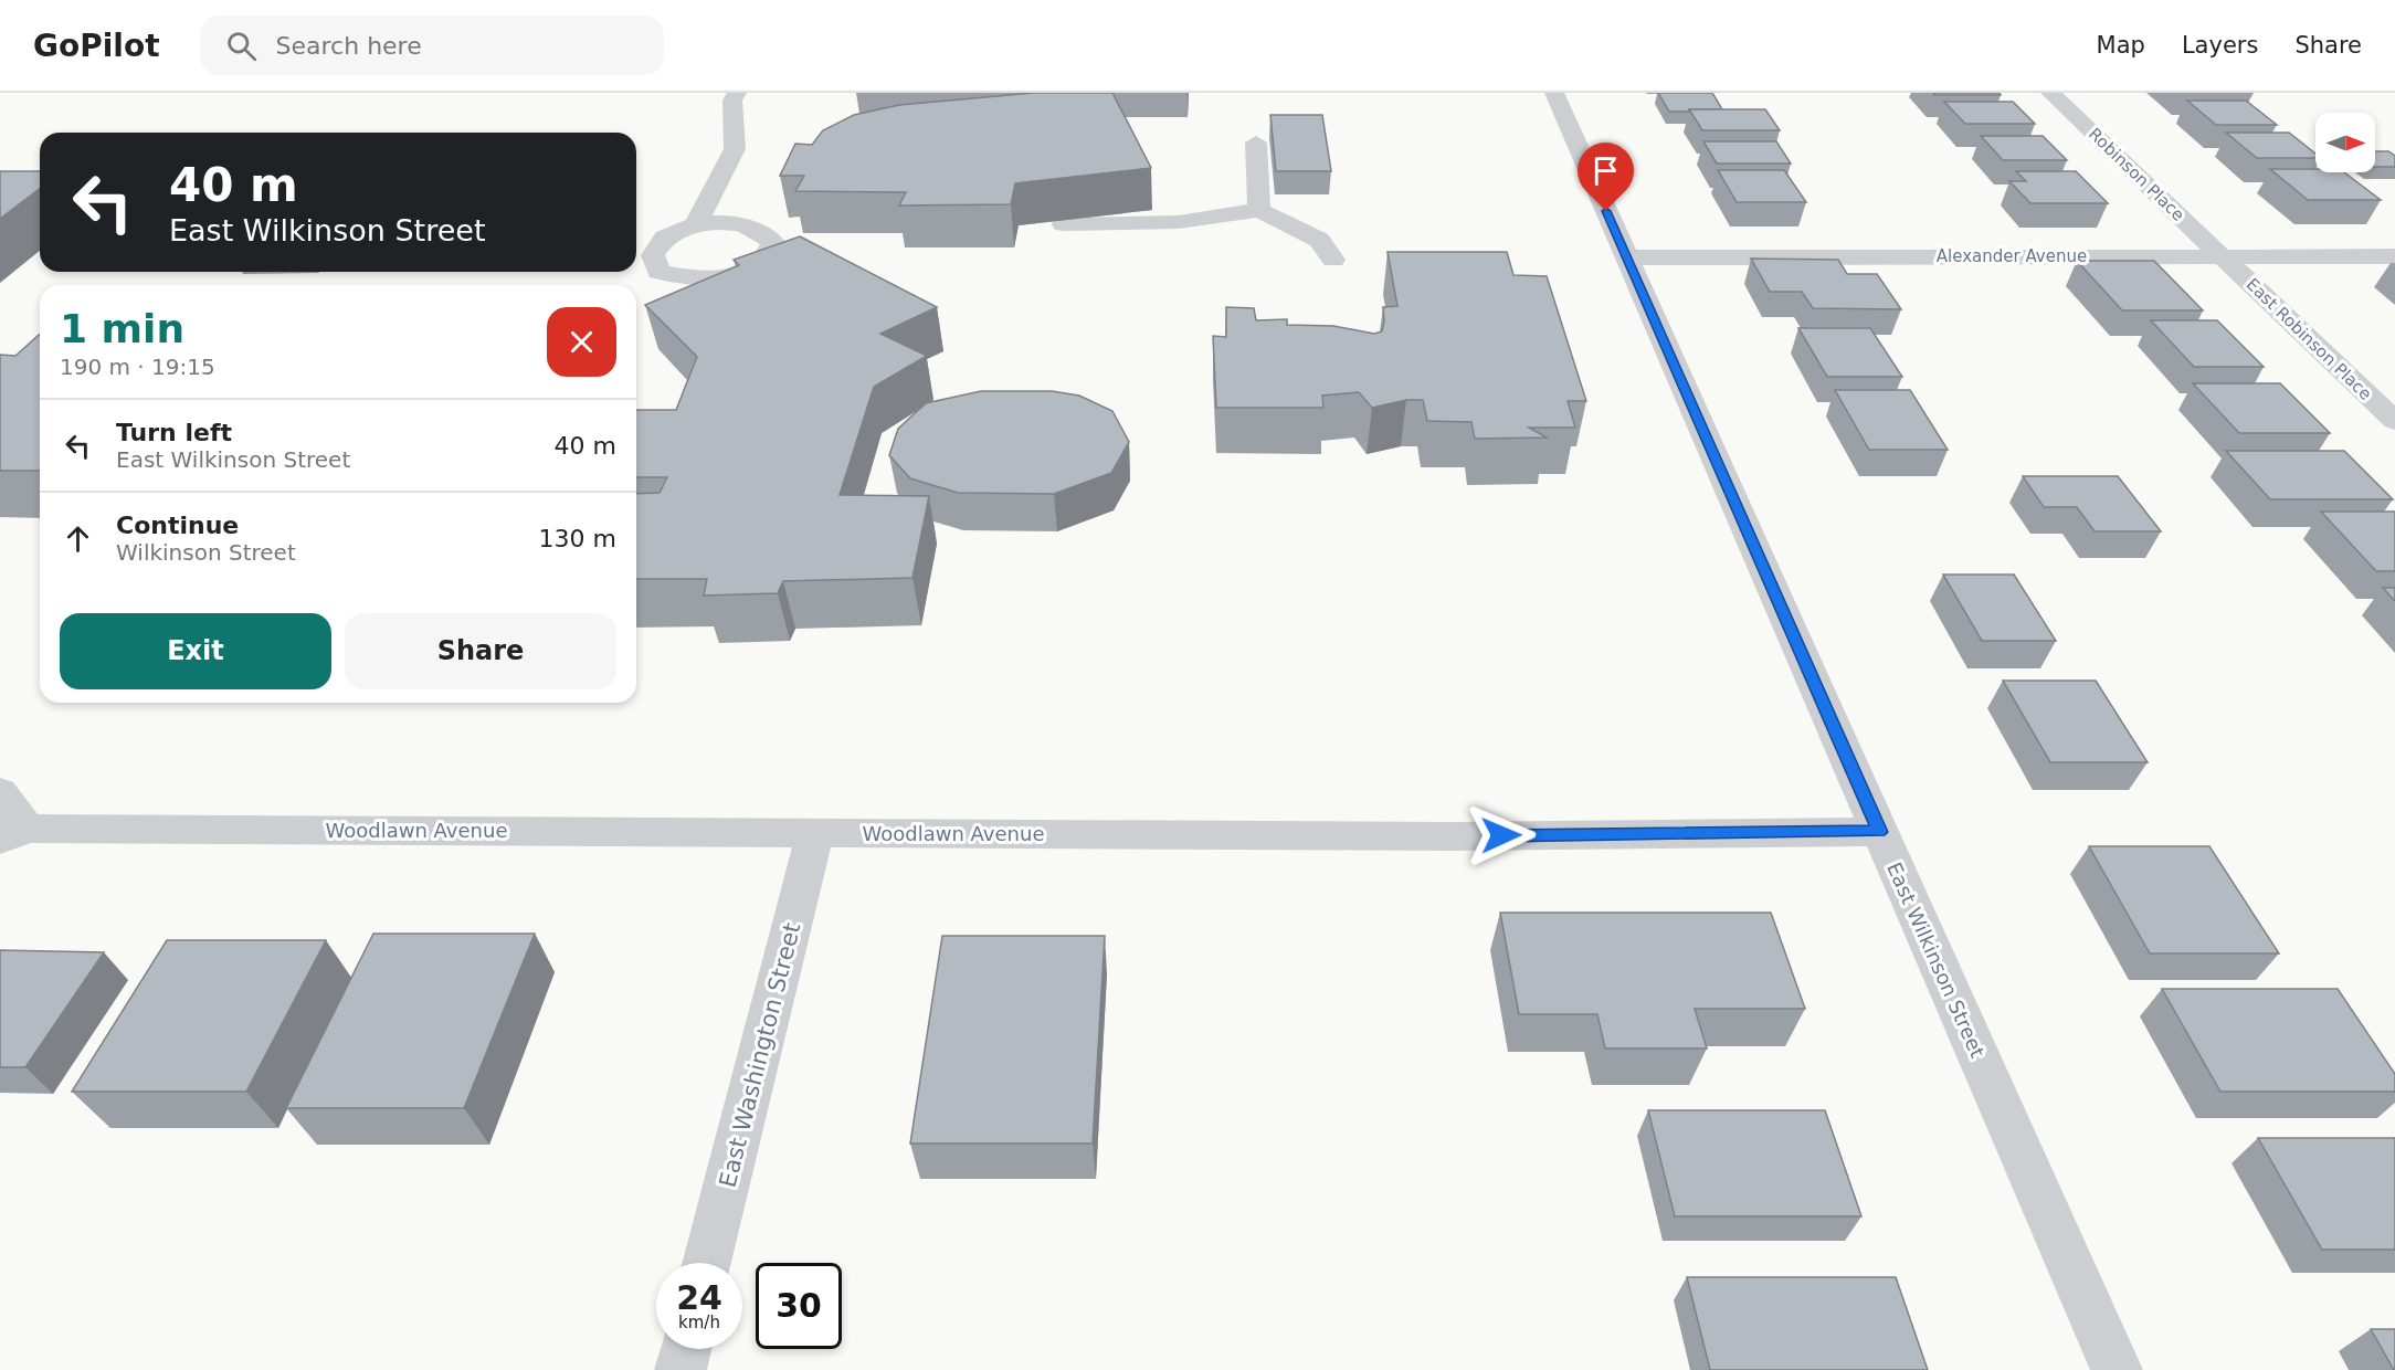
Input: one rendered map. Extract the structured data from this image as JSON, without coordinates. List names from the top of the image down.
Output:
{
  "streets": {
    "street": [
      "Robinson Place",
      "Alexander Avenue",
      "East Robinson Place",
      "Woodlawn Avenue",
      "East Wilkinson Street",
      "East Washington Street"
    ]
  },
  "crossings": [
    ["Robinson Place", "Alexander Avenue"],
    ["Robinson Place", "East Robinson Place"],
    ["Alexander Avenue", "East Robinson Place"],
    ["Alexander Avenue", "East Wilkinson Street"],
    ["Woodlawn Avenue", "East Wilkinson Street"],
    ["Woodlawn Avenue", "East Washington Street"]
  ],
  "north": "right",
  "page": {
    "header": "GoPilot",
    "search": "Search here",
    "nav": ["Map", "Layers", "Share"],
    "turn": ["40 m", "East Wilkinson Street"],
    "heading": ["1 min", "190 m · 19:15"],
    "list": [
      {
        "name": "Turn left",
        "note": "East Wilkinson Street",
        "value": "40 m"
      },
      {
        "name": "Continue",
        "note": "Wilkinson Street",
        "value": "130 m"
      }
    ],
    "buttons": ["Exit", "Share"],
    "speed": "24 km/h",
    "limit": "30"
  }
}
